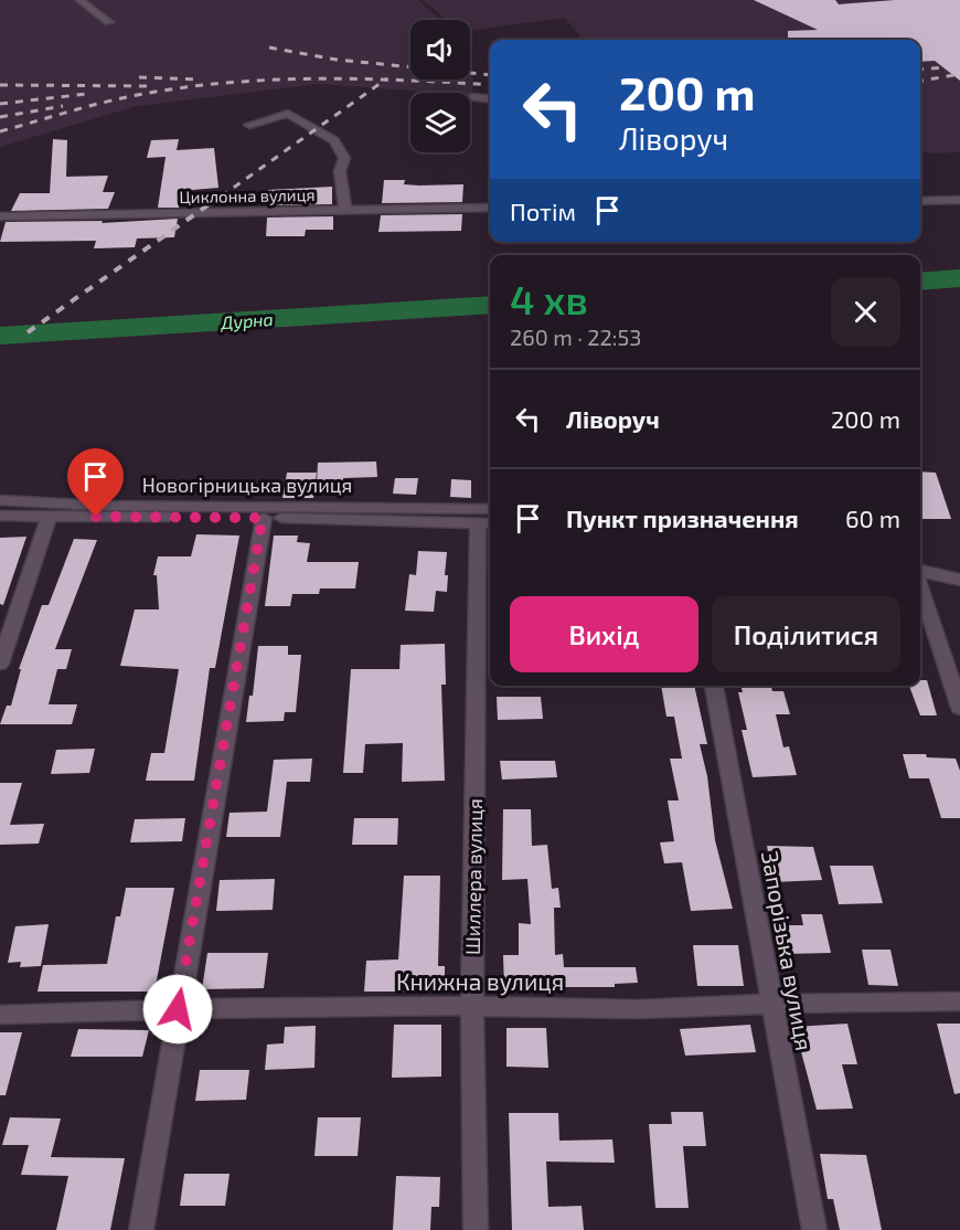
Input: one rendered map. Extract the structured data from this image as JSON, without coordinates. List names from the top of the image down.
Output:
{
  "streets": {
    "street": [
      "Циклонна вулиця",
      "Новогірницька вулиця",
      "Шиллера вулиця",
      "Запорізька вулиця",
      "Книжна вулиця"
    ]
  },
  "crossings": [
    ["Новогірницька вулиця", "Шиллера вулиця"],
    ["Шиллера вулиця", "Книжна вулиця"],
    ["Запорізька вулиця", "Книжна вулиця"]
  ],
  "water": ["Дурна"],
  "page": {
    "turn": ["200 m", "Ліворуч"],
    "then": "Потім",
    "heading": ["4 хв", "260 m · 22:53"],
    "list": [
      {
        "name": "Ліворуч",
        "value": "200 m"
      },
      {
        "name": "Пункт призначення",
        "value": "60 m"
      }
    ],
    "buttons": ["Вихід", "Поділитися"]
  }
}
